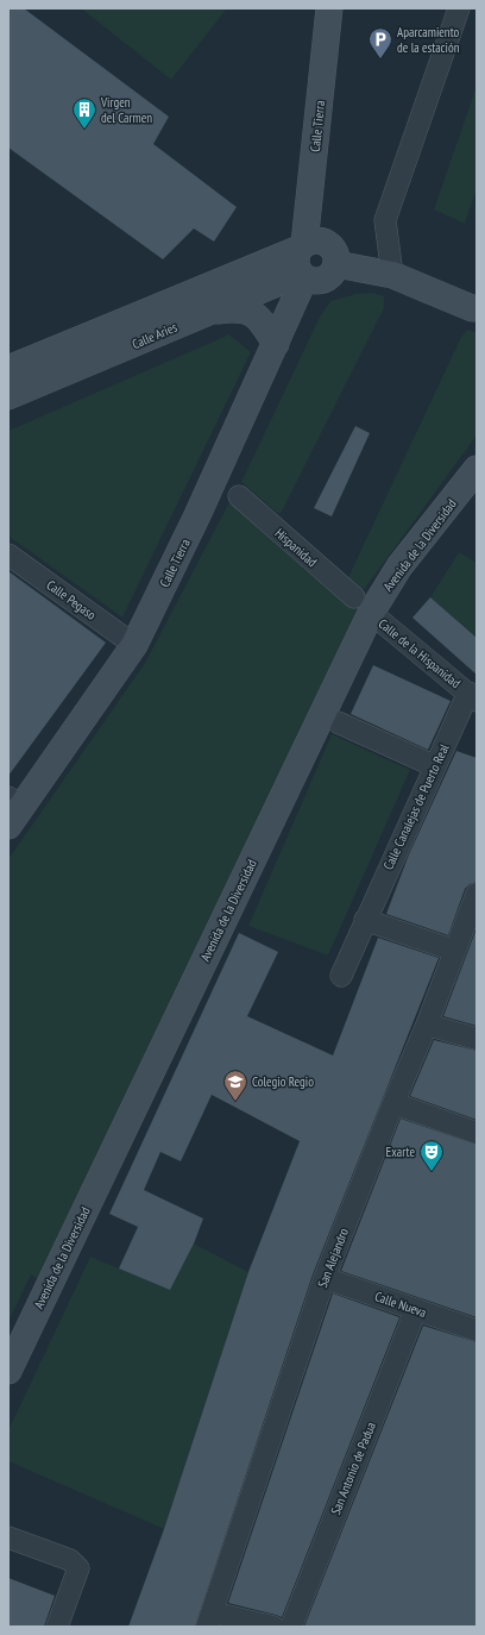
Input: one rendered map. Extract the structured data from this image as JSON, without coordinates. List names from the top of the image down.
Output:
{
  "streets": {
    "street": [
      "Calle Tierra",
      "Calle Aries",
      "Avenida de la Diversidad",
      "Hispanidad",
      "Calle Pegaso",
      "Calle de la Hispanidad",
      "Calle Canalejas de Puerto Real",
      "San Alejandro",
      "Calle Nueva",
      "San Antonio de Padua"
    ]
  },
  "crossings": [
    ["Calle Tierra", "Calle Aries"],
    ["Calle Tierra", "Calle Pegaso"],
    ["Avenida de la Diversidad", "Hispanidad"],
    ["Avenida de la Diversidad", "Calle de la Hispanidad"],
    ["Hispanidad", "Calle de la Hispanidad"],
    ["Calle de la Hispanidad", "Calle Canalejas de Puerto Real"],
    ["San Alejandro", "Calle Nueva"],
    ["Calle Nueva", "San Antonio de Padua"]
  ],
  "places": {
    "parking": ["Aparcamiento de la estación"],
    "building": ["Virgen del Carmen"],
    "school or university": ["Colegio Regio"],
    "theatre": ["Exarte"]
  }
}
